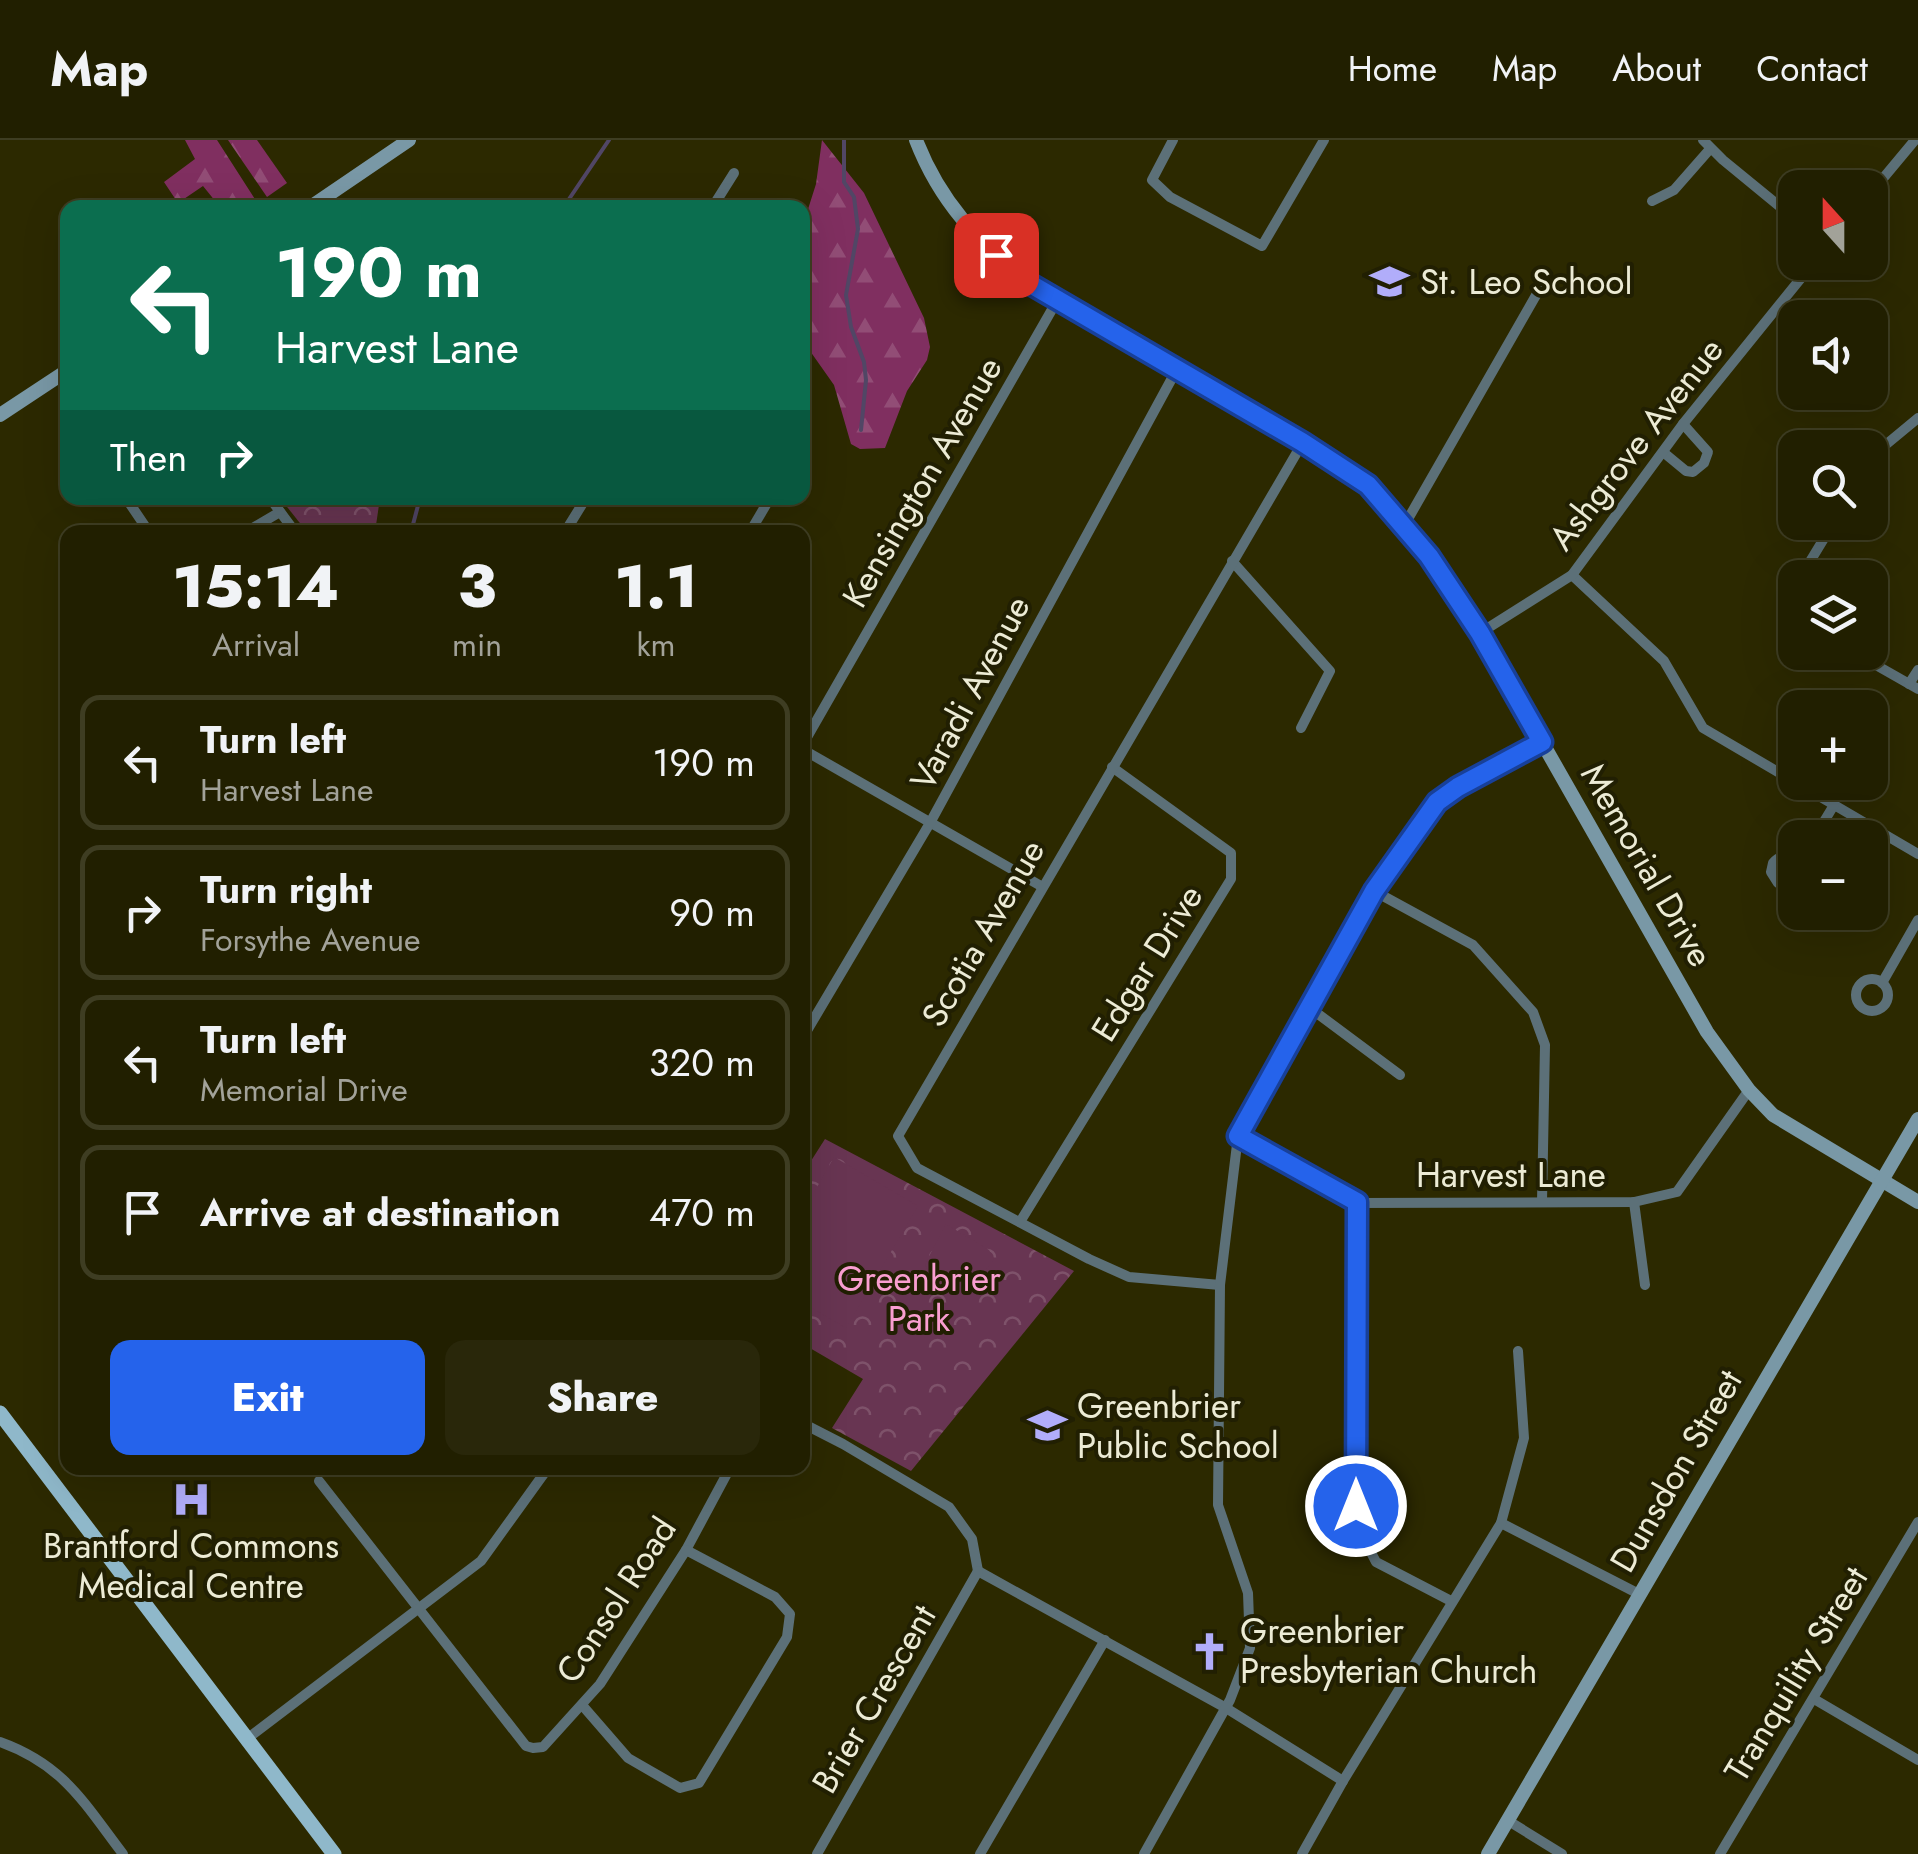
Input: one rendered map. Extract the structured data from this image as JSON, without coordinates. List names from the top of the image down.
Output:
{
  "streets": {
    "main road": ["Memorial Drive", "Dunsdon Street"],
    "street": [
      "Ashgrove Avenue",
      "Kensington Avenue",
      "Varadi Avenue",
      "Scotia Avenue",
      "Edgar Drive",
      "Harvest Lane",
      "Consol Road",
      "Tranquility Street",
      "Brier Crescent"
    ]
  },
  "crossings": [
    ["Ashgrove Avenue", "Memorial Drive"],
    ["Kensington Avenue", "Memorial Drive"],
    ["Varadi Avenue", "Memorial Drive"],
    ["Memorial Drive", "Scotia Avenue"],
    ["Memorial Drive", "Harvest Lane"],
    ["Memorial Drive", "Dunsdon Street"],
    ["Scotia Avenue", "Edgar Drive"]
  ],
  "parks": ["Greenbrier Park"],
  "places": {
    "school or university": ["St. Leo School", "Greenbrier Public School"],
    "hospital": ["Brantford Commons Medical Centre"],
    "church": ["Greenbrier Presbyterian Church"]
  },
  "north": "top",
  "page": {
    "header": "Map",
    "nav": [
      "Home",
      "Map",
      "About",
      "Contact"
    ],
    "map_buttons": ["+", "−"],
    "turn": ["190 m", "Harvest Lane"],
    "then": "Then",
    "eta": [
      "15:14",
      "Arrival",
      "3",
      "min",
      "1.1",
      "km"
    ],
    "list": [
      {
        "name": "Turn left",
        "note": "Harvest Lane",
        "value": "190 m"
      },
      {
        "name": "Turn right",
        "note": "Forsythe Avenue",
        "value": "90 m"
      },
      {
        "name": "Turn left",
        "note": "Memorial Drive",
        "value": "320 m"
      },
      {
        "name": "Arrive at destination",
        "value": "470 m"
      }
    ],
    "buttons": ["Exit", "Share"]
  }
}
